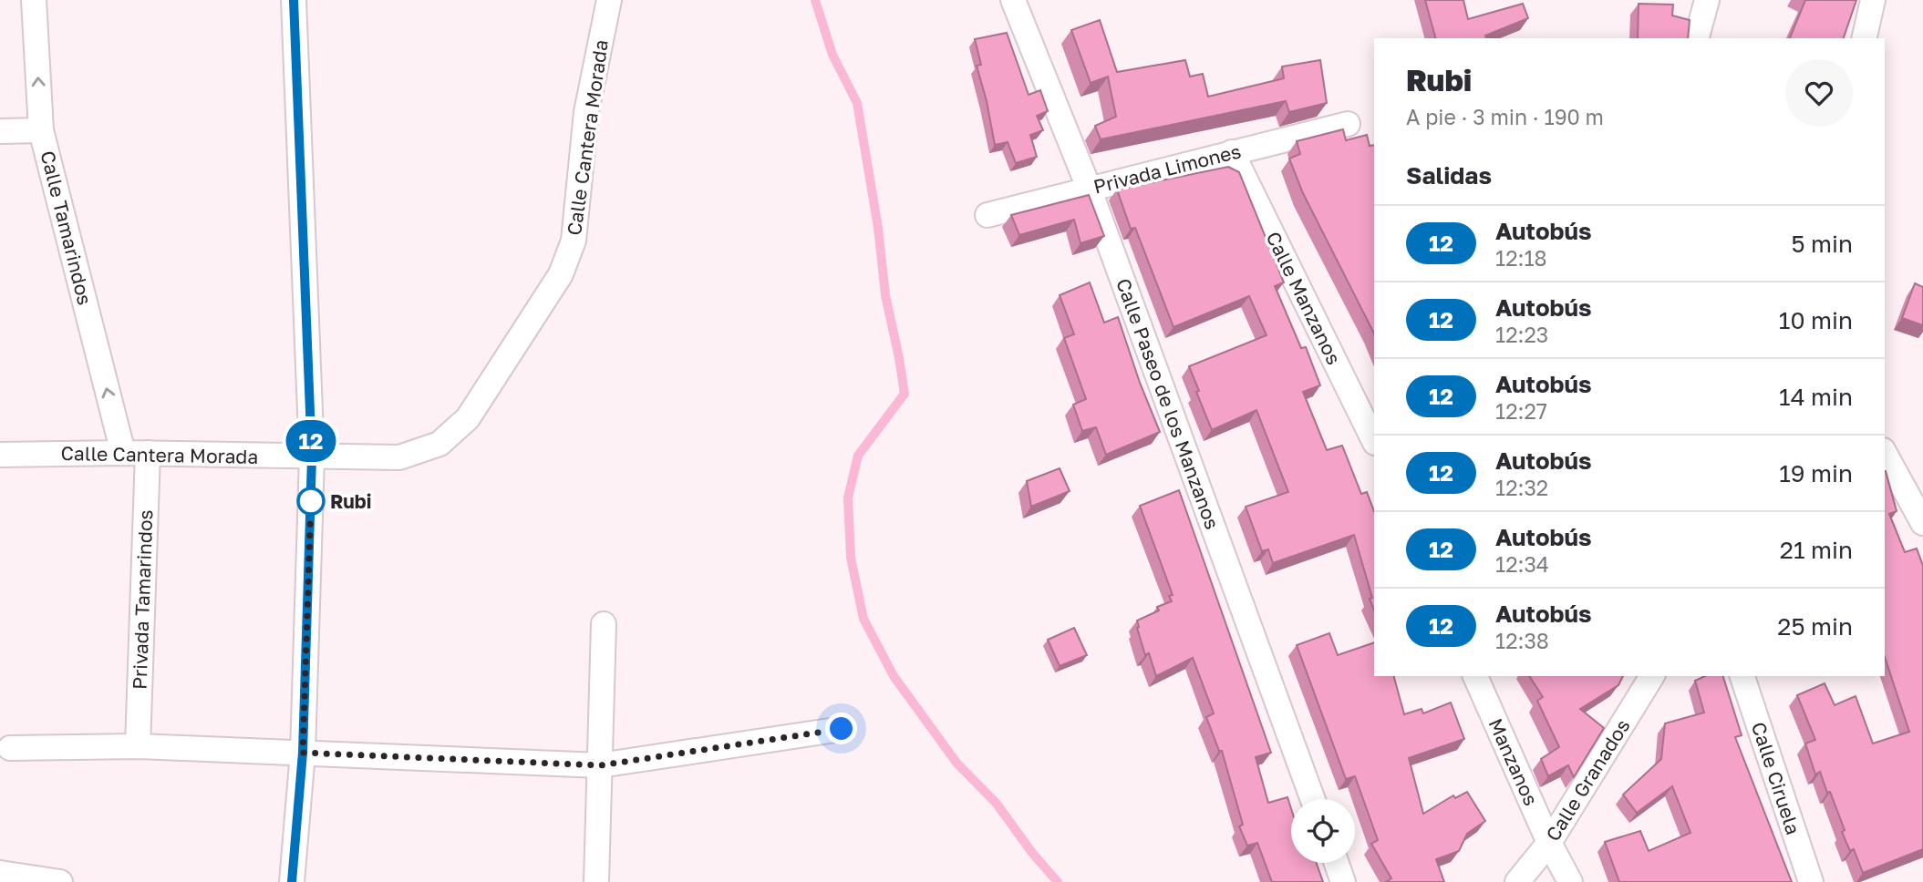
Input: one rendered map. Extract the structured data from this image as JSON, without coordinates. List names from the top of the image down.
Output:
{
  "streets": {
    "street": [
      "Calle Cantera Morada",
      "Privada Limones",
      "Calle Tamarindos",
      "Calle Manzanos",
      "Calle Paseo de los Manzanos",
      "Privada Tamarindos",
      "Manzanos",
      "Calle Ciruela",
      "Calle Granados"
    ]
  },
  "crossings": [
    ["Calle Cantera Morada", "Calle Tamarindos"],
    ["Calle Cantera Morada", "Privada Tamarindos"],
    ["Privada Limones", "Calle Manzanos"],
    ["Privada Limones", "Calle Paseo de los Manzanos"],
    ["Manzanos", "Calle Granados"]
  ],
  "one_way": ["Calle Tamarindos"],
  "places": ["Rubi"],
  "lines": ["bus line 12"],
  "page": {
    "on_map": "12",
    "heading": [
      ["Rubi", "A pie · 3 min · 190 m"],
      "Salidas"
    ],
    "list": [
      {
        "mark": "12",
        "name": "Autobús",
        "note": "12:18",
        "value": "5 min"
      },
      {
        "mark": "12",
        "name": "Autobús",
        "note": "12:23",
        "value": "10 min"
      },
      {
        "mark": "12",
        "name": "Autobús",
        "note": "12:27",
        "value": "14 min"
      },
      {
        "mark": "12",
        "name": "Autobús",
        "note": "12:32",
        "value": "19 min"
      },
      {
        "mark": "12",
        "name": "Autobús",
        "note": "12:34",
        "value": "21 min"
      },
      {
        "mark": "12",
        "name": "Autobús",
        "note": "12:38",
        "value": "25 min"
      }
    ]
  }
}
